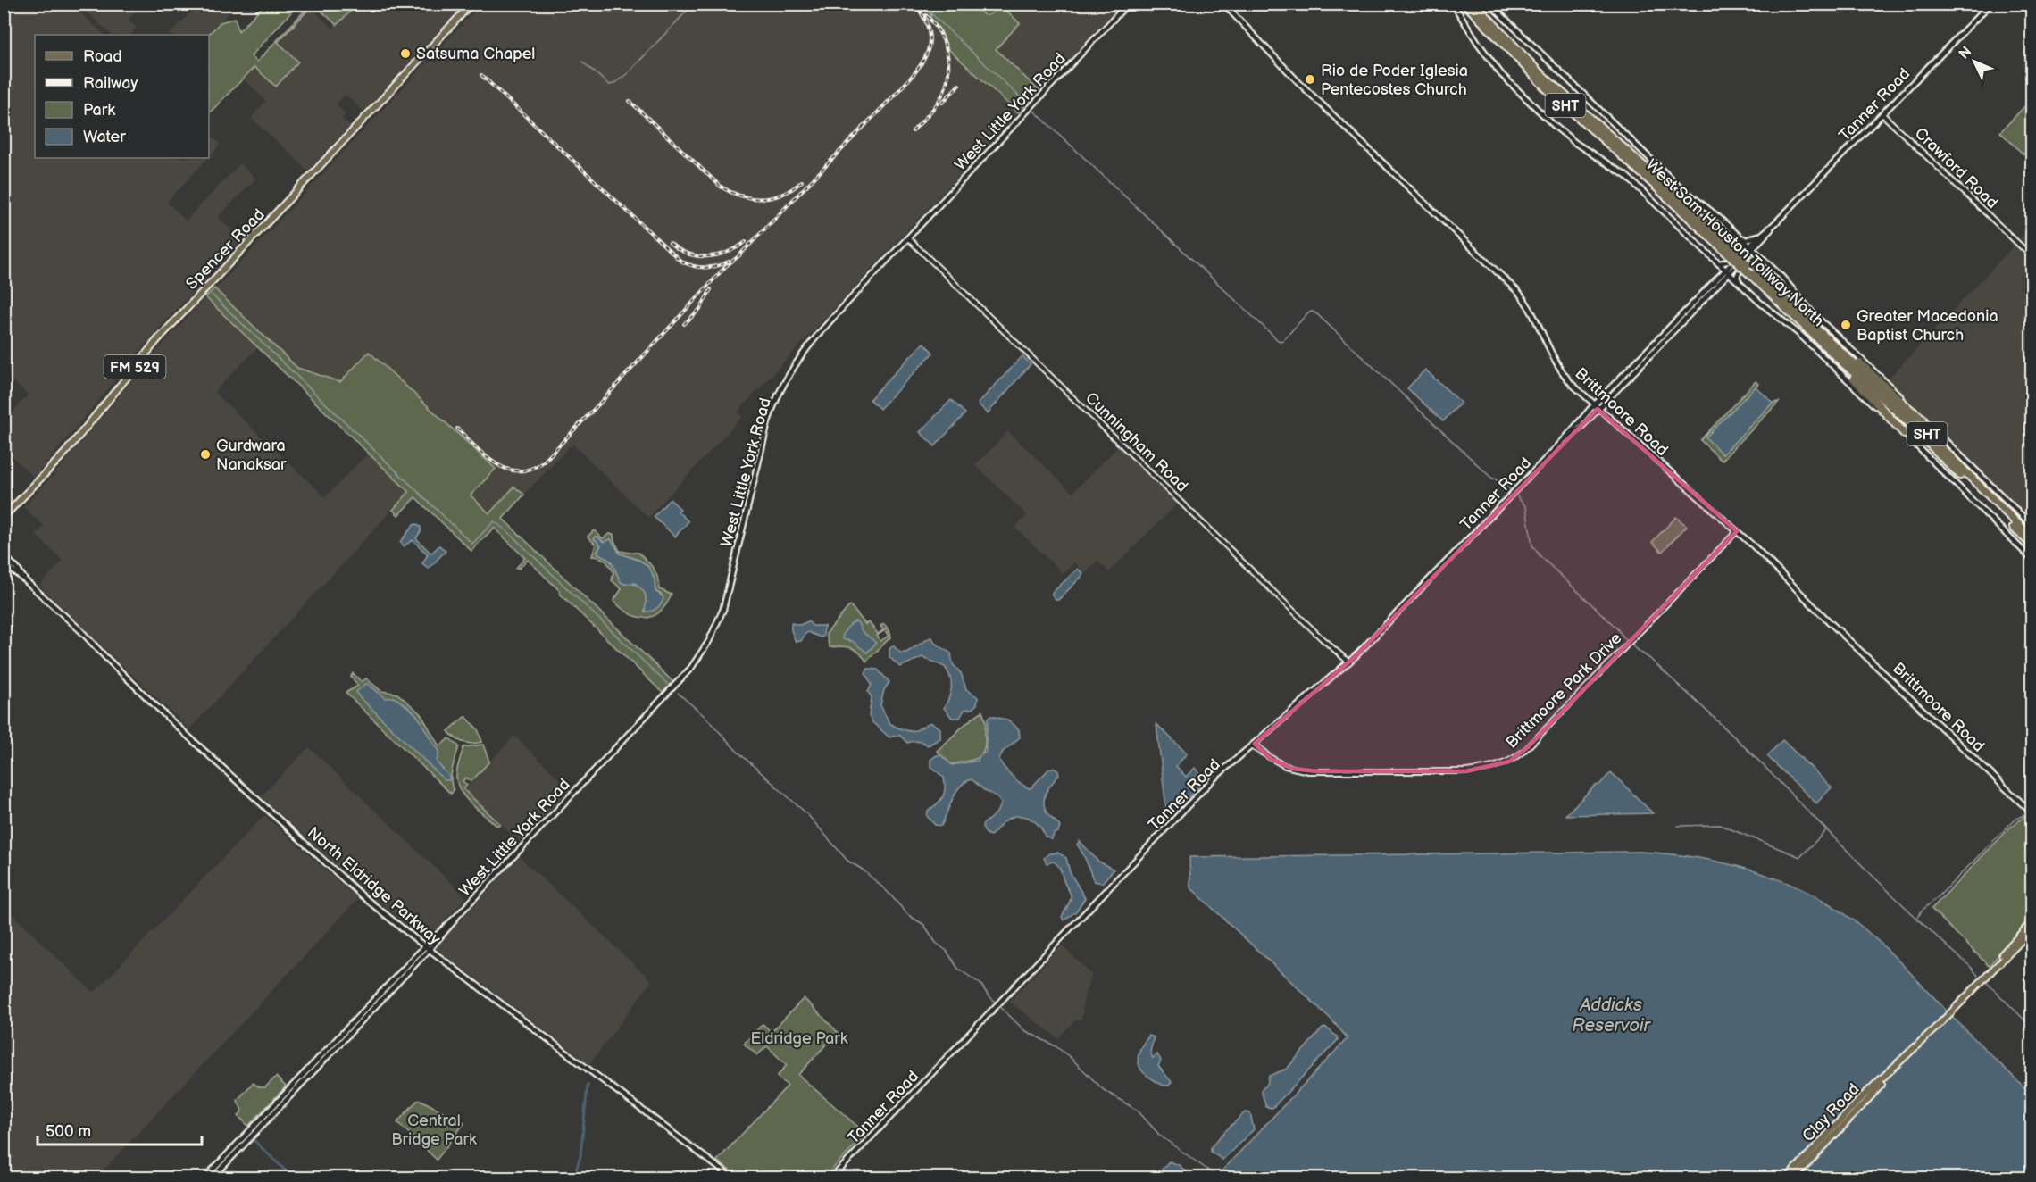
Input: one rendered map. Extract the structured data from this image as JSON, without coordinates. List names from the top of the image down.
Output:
{
  "streets": {
    "highway": ["SHT", "West Sam Houston Tollway North"],
    "main road": [
      "Tanner Road",
      "West Little York Road",
      "Spencer Road",
      "FM 529",
      "Brittmoore Road",
      "North Eldridge Parkway",
      "Clay Road"
    ],
    "street": ["Crawford Road", "Cunningham Road", "Brittmoore Park Drive"]
  },
  "crossings": [
    ["Tanner Road", "Crawford Road"],
    ["Tanner Road", "Brittmoore Road"],
    ["Tanner Road", "Cunningham Road"],
    ["Tanner Road", "Brittmoore Park Drive"],
    ["SHT", "West Sam Houston Tollway North"],
    ["West Little York Road", "Cunningham Road"],
    ["West Little York Road", "North Eldridge Parkway"],
    ["Brittmoore Road", "Brittmoore Park Drive"]
  ],
  "water": ["Addicks Reservoir"],
  "parks": ["Eldridge Park", "Central Bridge Park"],
  "places": [
    "Satsuma Chapel",
    "Rio de Poder Iglesia Pentecostes Church",
    "Greater Macedonia Baptist Church",
    "Gurdwara Nanaksar"
  ],
  "legend": [
    "Road",
    "Railway",
    "Park",
    "Water"
  ],
  "scale_bar": "500 m",
  "north": "top left"
}
